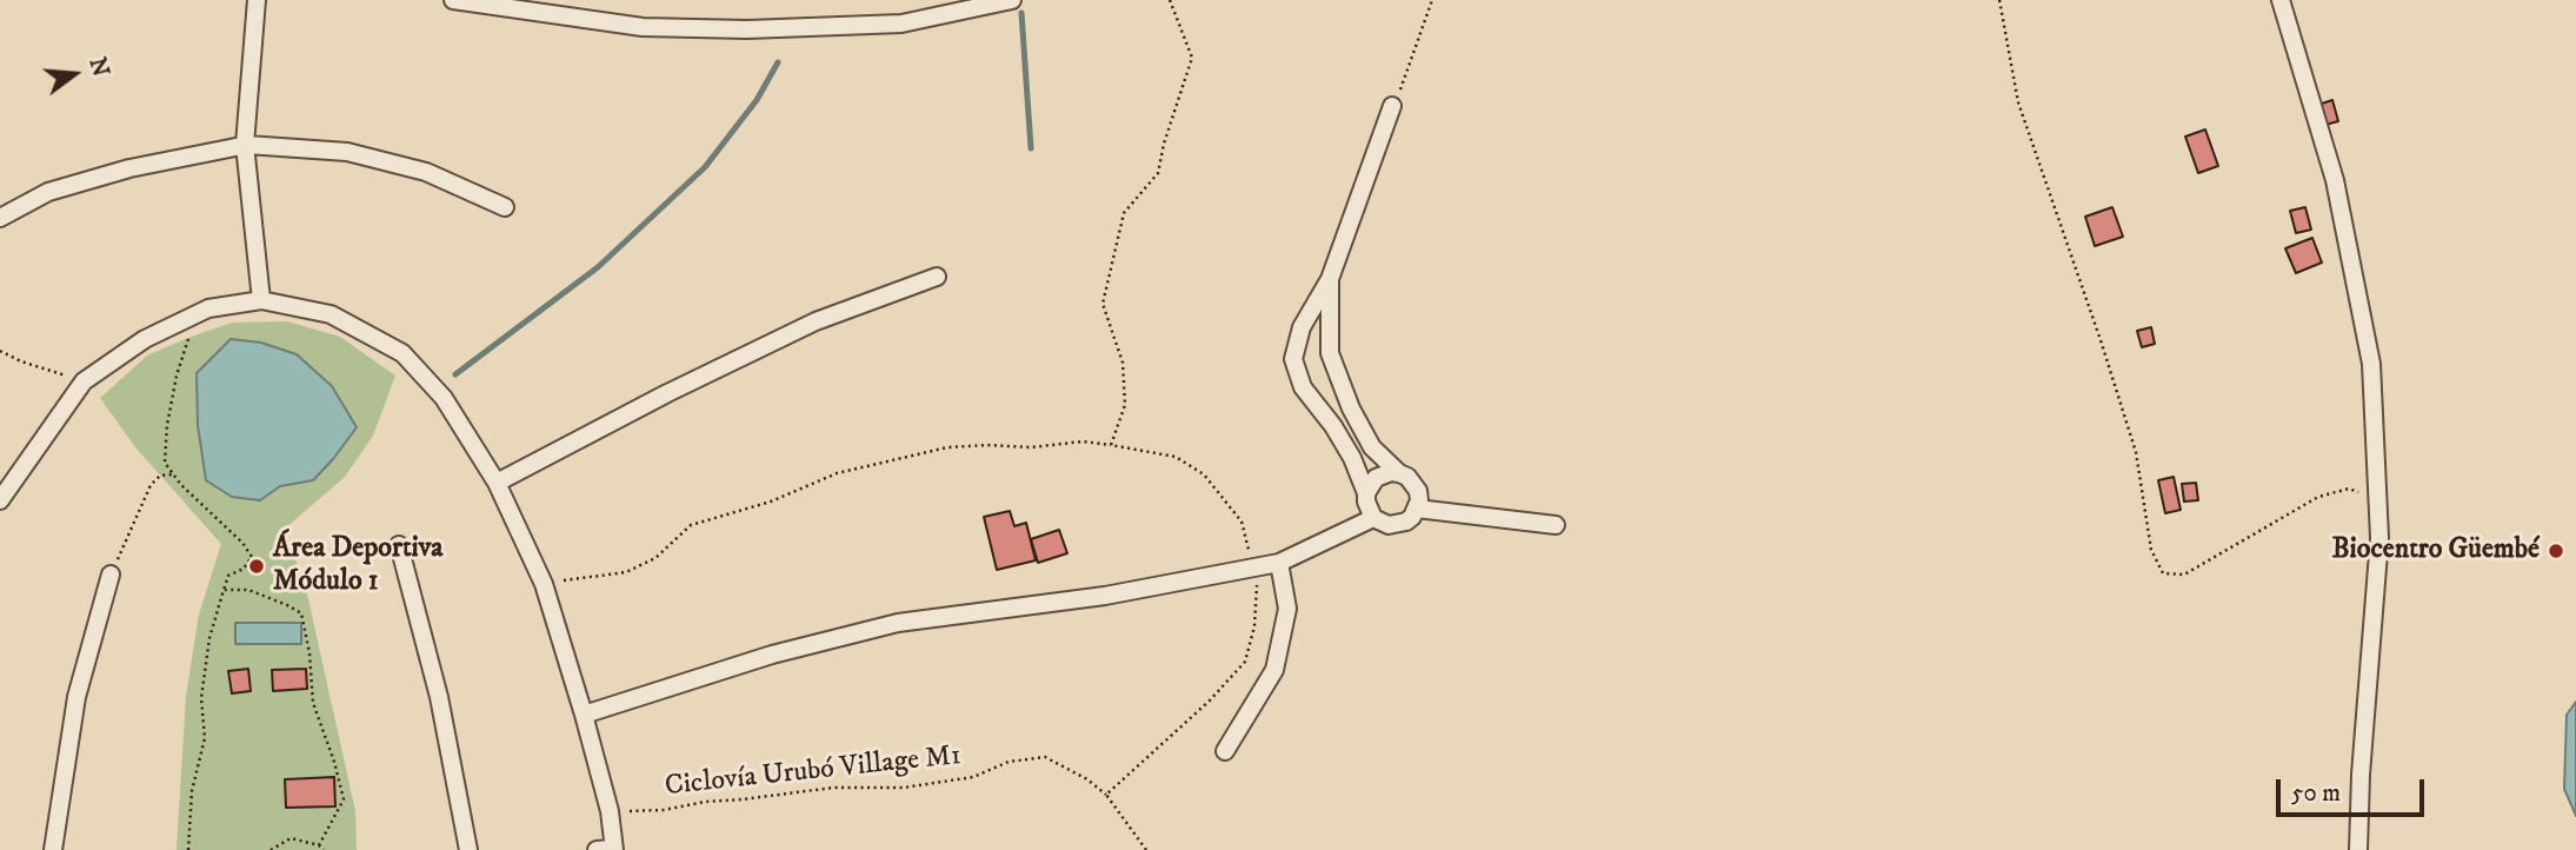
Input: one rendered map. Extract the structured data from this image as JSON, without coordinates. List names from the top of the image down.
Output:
{
  "streets": {
    "path": ["Ciclovía Urubó Village M1"]
  },
  "places": ["Biocentro Güembé", "Área Deportiva Módulo 1"],
  "scale_bar": "50 m",
  "north": "right"
}
